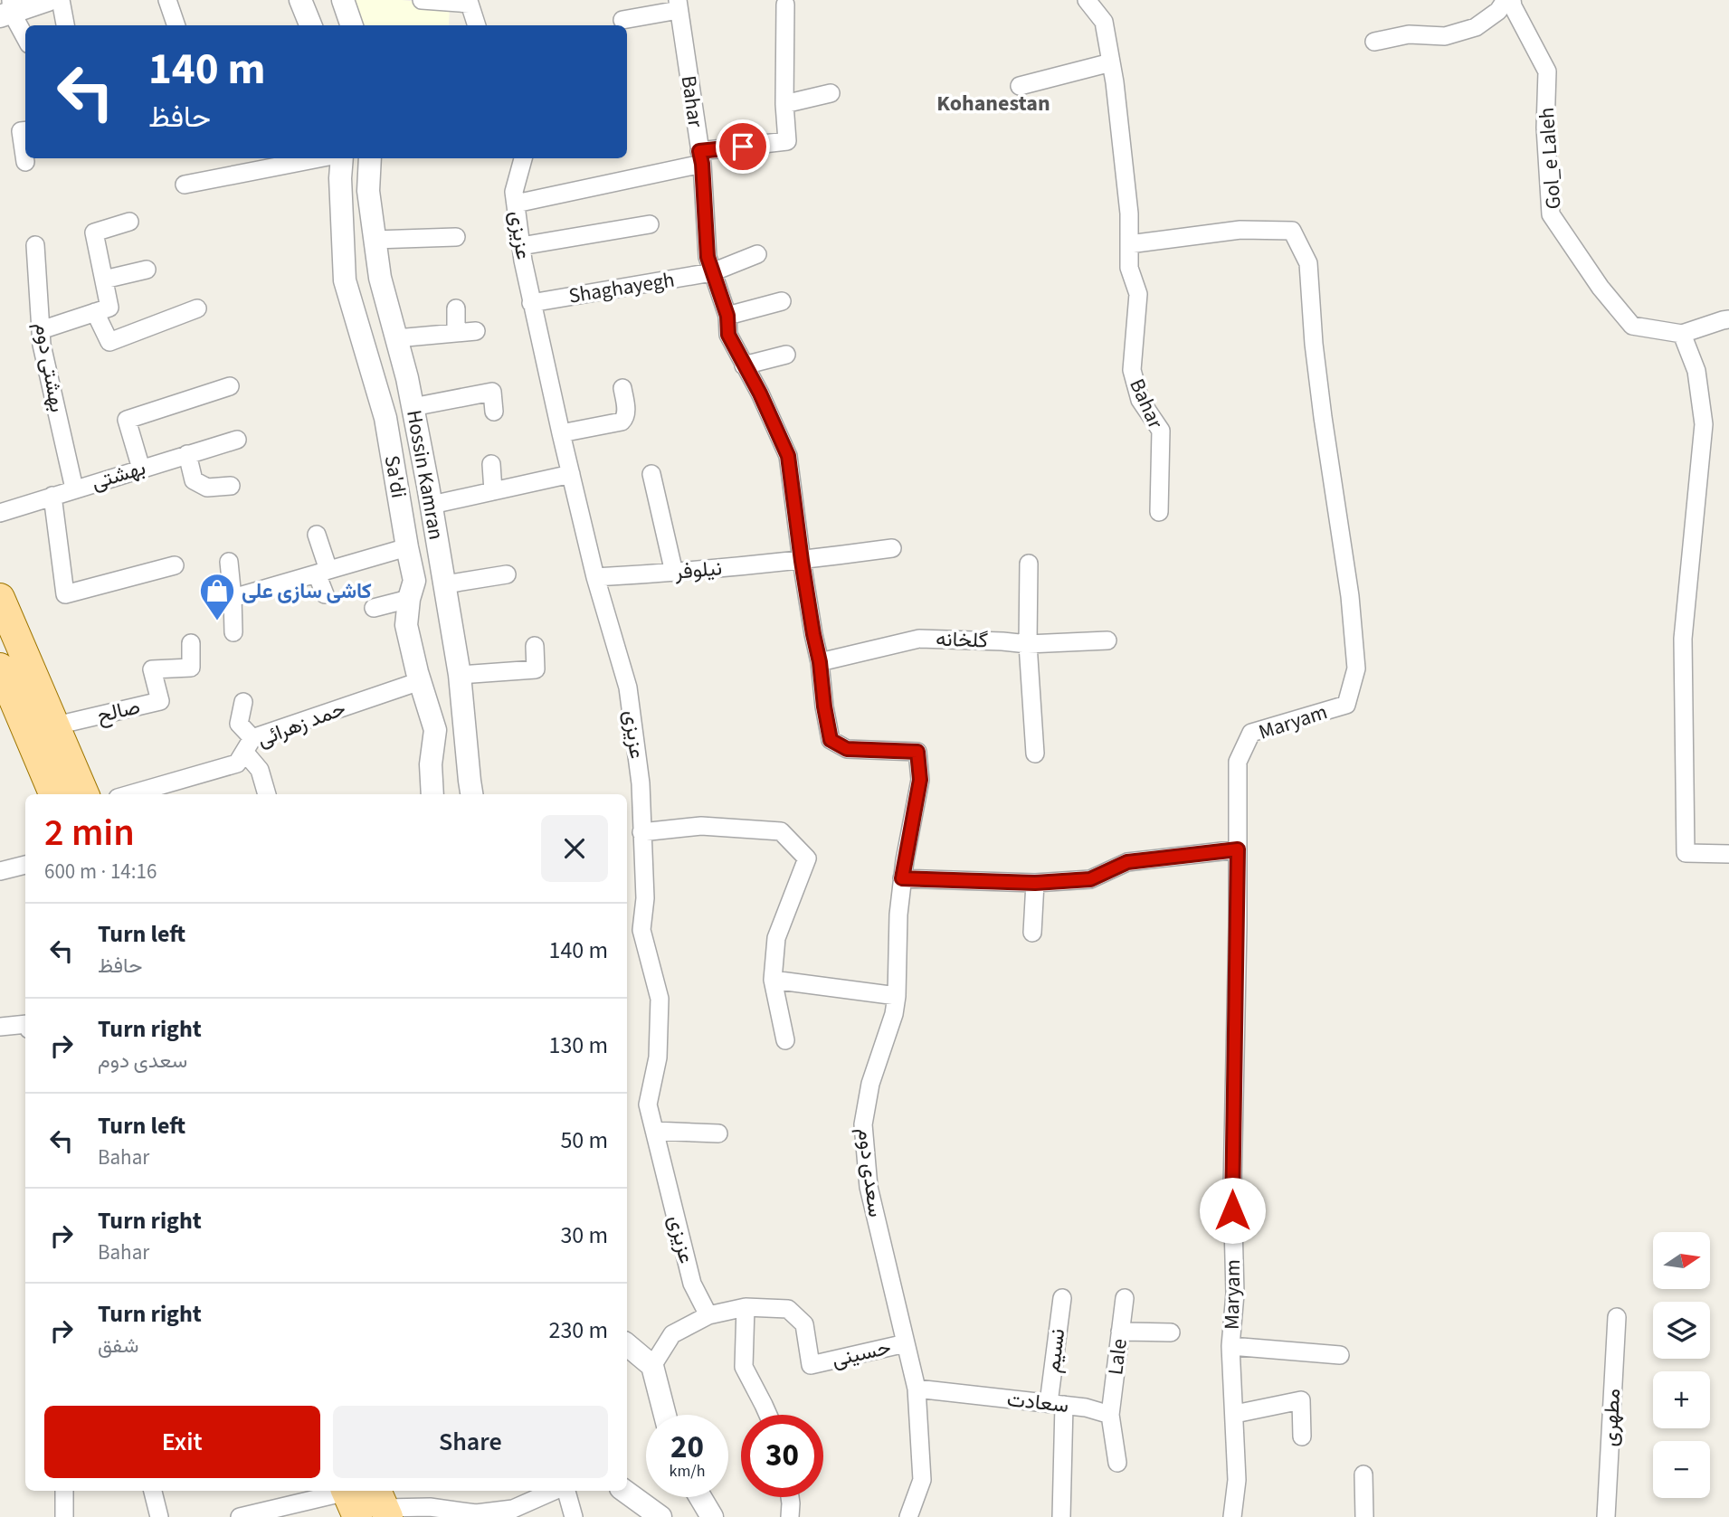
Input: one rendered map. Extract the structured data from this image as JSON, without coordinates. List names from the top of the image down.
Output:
{
  "streets": {
    "street": [
      "Bahar",
      "Gol_e Laleh",
      "عزیزی",
      "Shaghayegh",
      "بهشتی دوم",
      "بهشتی",
      "Hossin Kamran",
      "Sa'di",
      "نیلوفر",
      "گلخانه",
      "صالح",
      "Maryam",
      "حمد زهرائی",
      "سعدی دوم",
      "نسیم",
      "حسینی",
      "Lale",
      "سعادت",
      "مطهری"
    ]
  },
  "crossings": [
    ["Bahar", "Shaghayegh"],
    ["Bahar", "نیلوفر"],
    ["Bahar", "گلخانه"],
    ["Bahar", "Maryam"],
    ["Bahar", "سعدی دوم"],
    ["عزیزی", "Shaghayegh"],
    ["عزیزی", "نیلوفر"],
    ["عزیزی", "حسینی"],
    ["بهشتی دوم", "بهشتی"],
    ["Sa'di", "حمد زهرائی"],
    ["سعدی دوم", "حسینی"],
    ["سعدی دوم", "سعادت"],
    ["نسیم", "سعادت"],
    ["Lale", "سعادت"]
  ],
  "districts": ["Kohanestan"],
  "places": {
    "shop": ["کاشی سازی علی"]
  },
  "north": "right",
  "page": {
    "turn": ["140 m", "حافظ"],
    "heading": ["2 min", "600 m · 14:16"],
    "list": [
      {
        "name": "Turn left",
        "note": "حافظ",
        "value": "140 m"
      },
      {
        "name": "Turn right",
        "note": "سعدی دوم",
        "value": "130 m"
      },
      {
        "name": "Turn left",
        "note": "Bahar",
        "value": "50 m"
      },
      {
        "name": "Turn right",
        "note": "Bahar",
        "value": "30 m"
      },
      {
        "name": "Turn right",
        "note": "شفق",
        "value": "230 m"
      }
    ],
    "map_buttons": ["+", "−"],
    "buttons": ["Exit", "Share"],
    "speed": "20 km/h",
    "limit": "30"
  }
}
